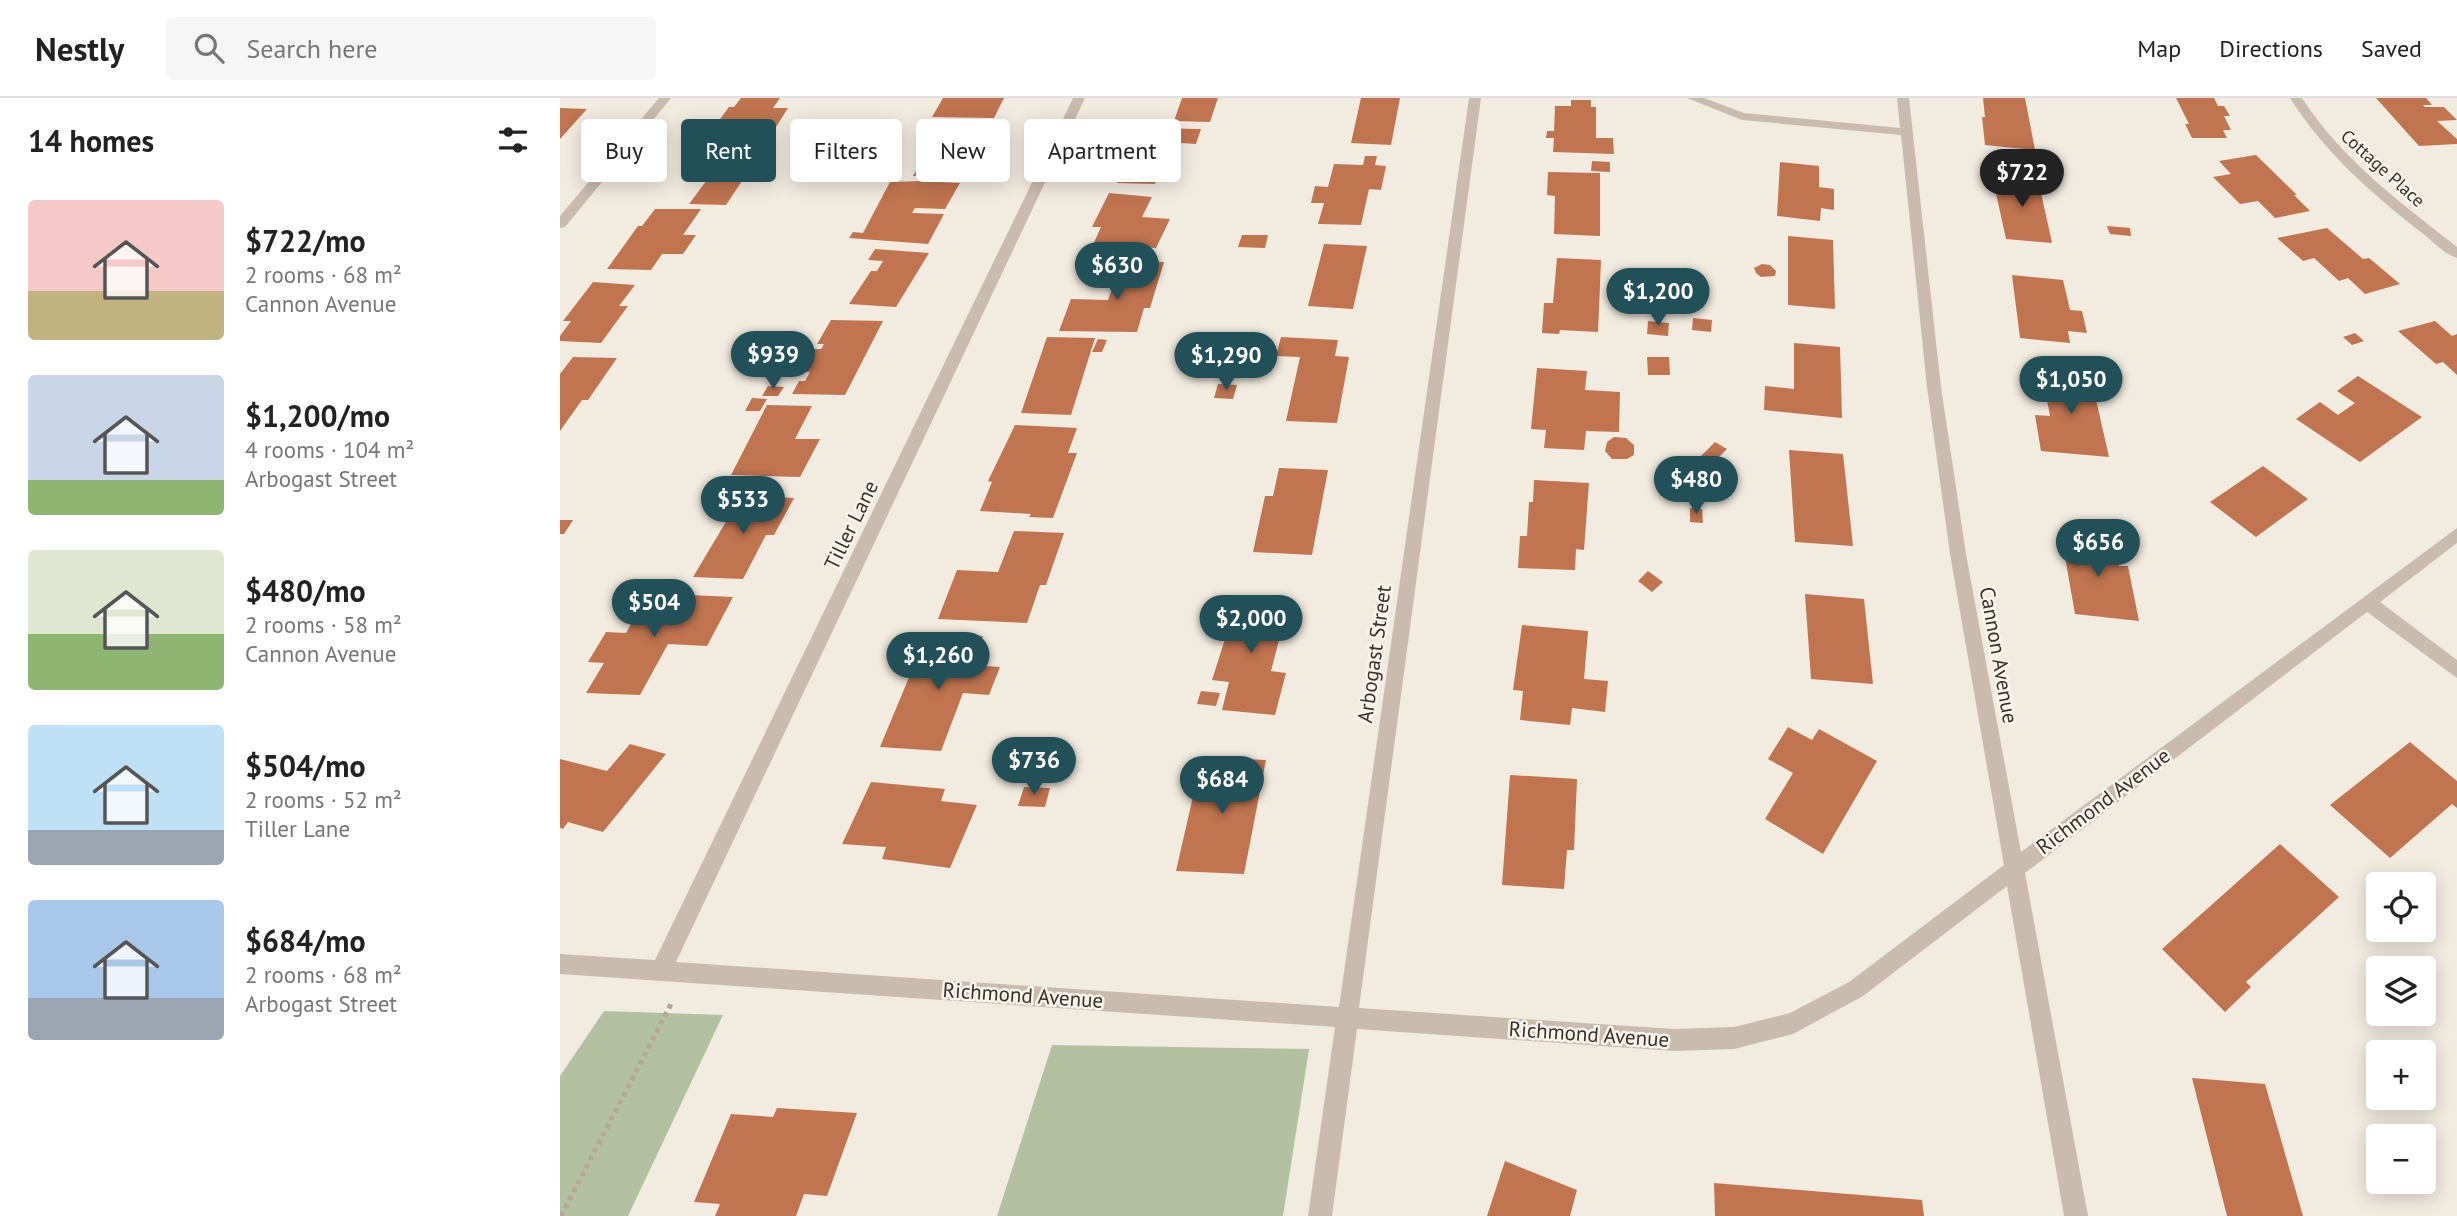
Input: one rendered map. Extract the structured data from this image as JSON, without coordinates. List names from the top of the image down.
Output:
{
  "streets": {
    "street": [
      "Cottage Place",
      "Tiller Lane",
      "Arbogast Street",
      "Cannon Avenue",
      "Richmond Avenue"
    ]
  },
  "crossings": [
    ["Tiller Lane", "Richmond Avenue"],
    ["Arbogast Street", "Richmond Avenue"],
    ["Cannon Avenue", "Richmond Avenue"]
  ],
  "page": {
    "header": "Nestly",
    "search": "Search here",
    "nav": ["Map", "Directions", "Saved"],
    "heading": "14 homes",
    "chip": [
      "Buy",
      "Rent",
      "Filters",
      "New",
      "Apartment"
    ],
    "price": [
      "$722",
      "$630",
      "$1,200",
      "$939",
      "$1,290",
      "$1,050",
      "$480",
      "$533",
      "$656",
      "$504",
      "$2,000",
      "$1,260",
      "$736",
      "$684"
    ],
    "list": [
      {
        "name": "$722/mo",
        "note": "2 rooms · 68 m² · Cannon Avenue"
      },
      {
        "name": "$1,200/mo",
        "note": "4 rooms · 104 m² · Arbogast Street"
      },
      {
        "name": "$480/mo",
        "note": "2 rooms · 58 m² · Cannon Avenue"
      },
      {
        "name": "$504/mo",
        "note": "2 rooms · 52 m² · Tiller Lane"
      },
      {
        "name": "$684/mo",
        "note": "2 rooms · 68 m² · Arbogast Street"
      }
    ],
    "map_buttons": ["+", "−"]
  }
}
